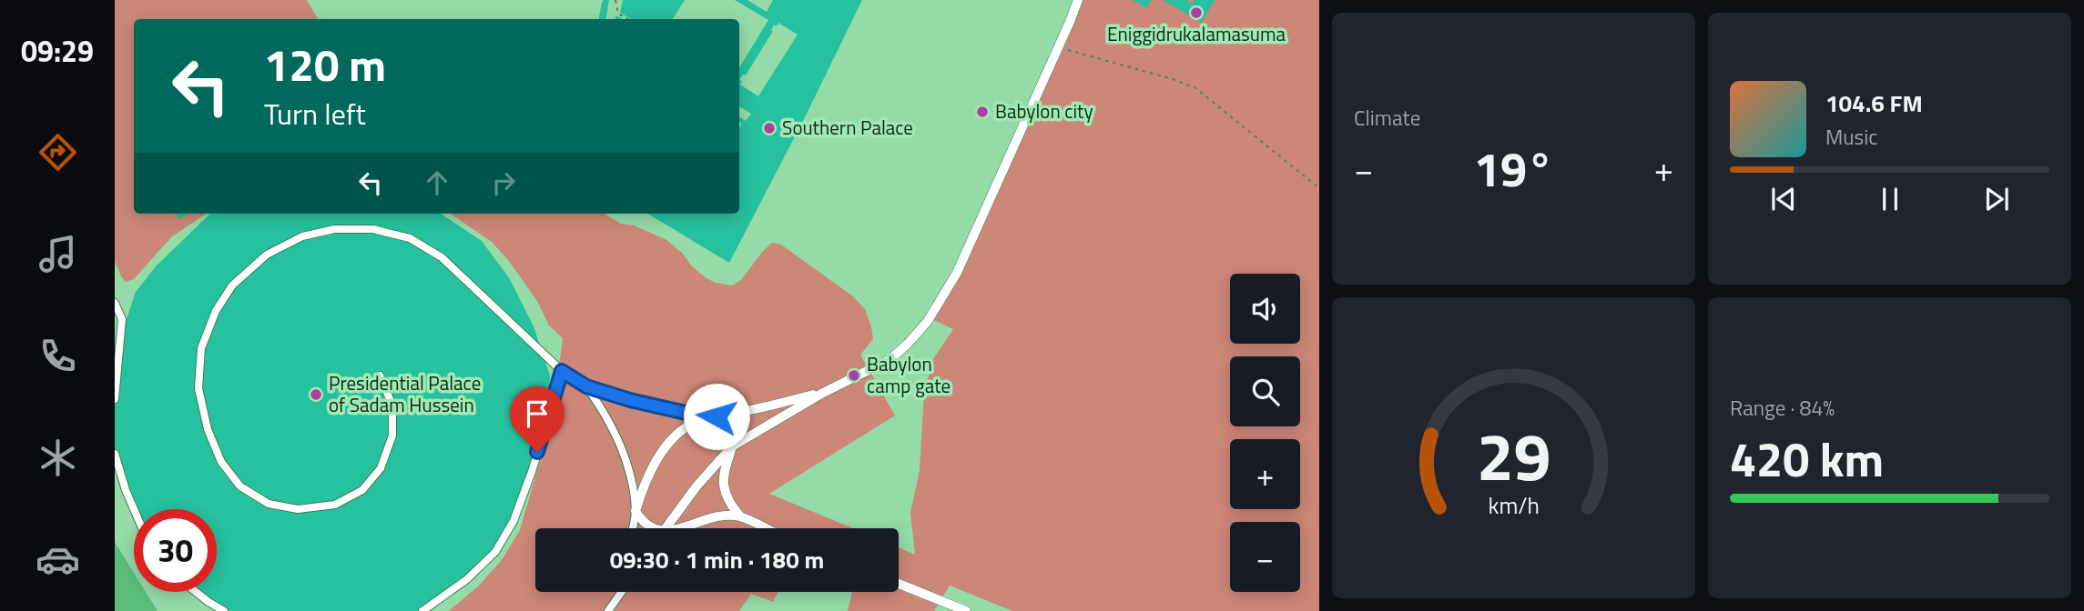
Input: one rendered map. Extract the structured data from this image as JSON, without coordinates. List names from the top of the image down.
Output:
{
  "places": [
    "Eniggidrukalamasuma",
    "Babylon city",
    "Southern Palace",
    "Babylon camp gate",
    "Presidential Palace of Sadam Hussein"
  ],
  "page": {
    "tabs": "09:29",
    "tile": [
      "Climate",
      ["Range · 84%", "420 km"]
    ],
    "turn": ["120 m", "Turn left"],
    "song": ["104.6 FM", "Music"],
    "heat": ["−", "19°", "+"],
    "map_buttons": ["+", "−"],
    "limit": "30",
    "trip": "09:30 · 1 min · 180 m",
    "gauge": ["29", "km/h"]
  }
}
